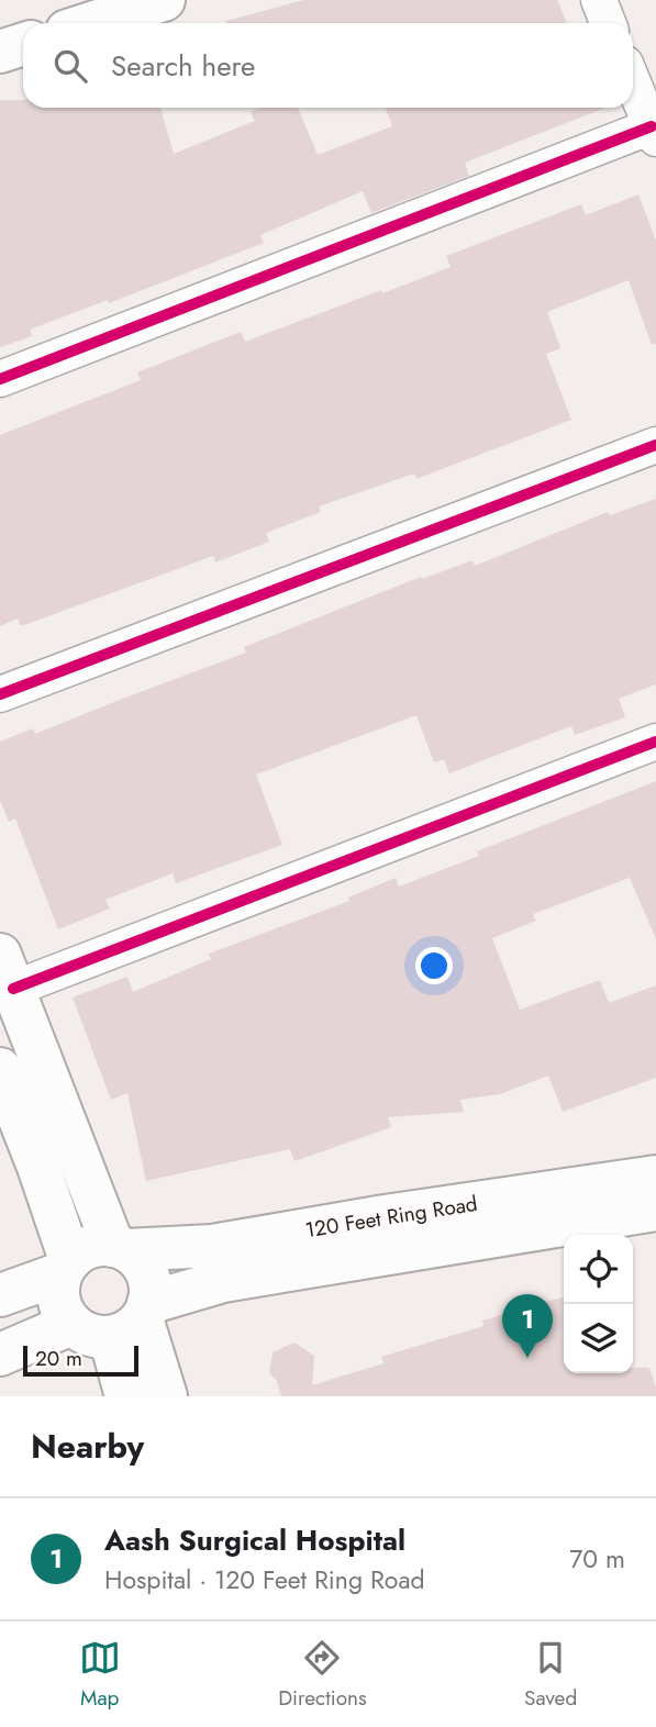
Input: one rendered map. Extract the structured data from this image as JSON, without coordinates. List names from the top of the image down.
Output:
{
  "streets": {
    "main road": ["120 Feet Ring Road"]
  },
  "scale_bar": "20 m",
  "page": {
    "search": "Search here",
    "pins": "1",
    "scale": "20 m",
    "heading": "Nearby",
    "list": [
      {
        "mark": "1",
        "name": "Aash Surgical Hospital",
        "note": "Hospital · 120 Feet Ring Road",
        "value": "70 m"
      }
    ],
    "nav": ["Map", "Directions", "Saved"]
  }
}
